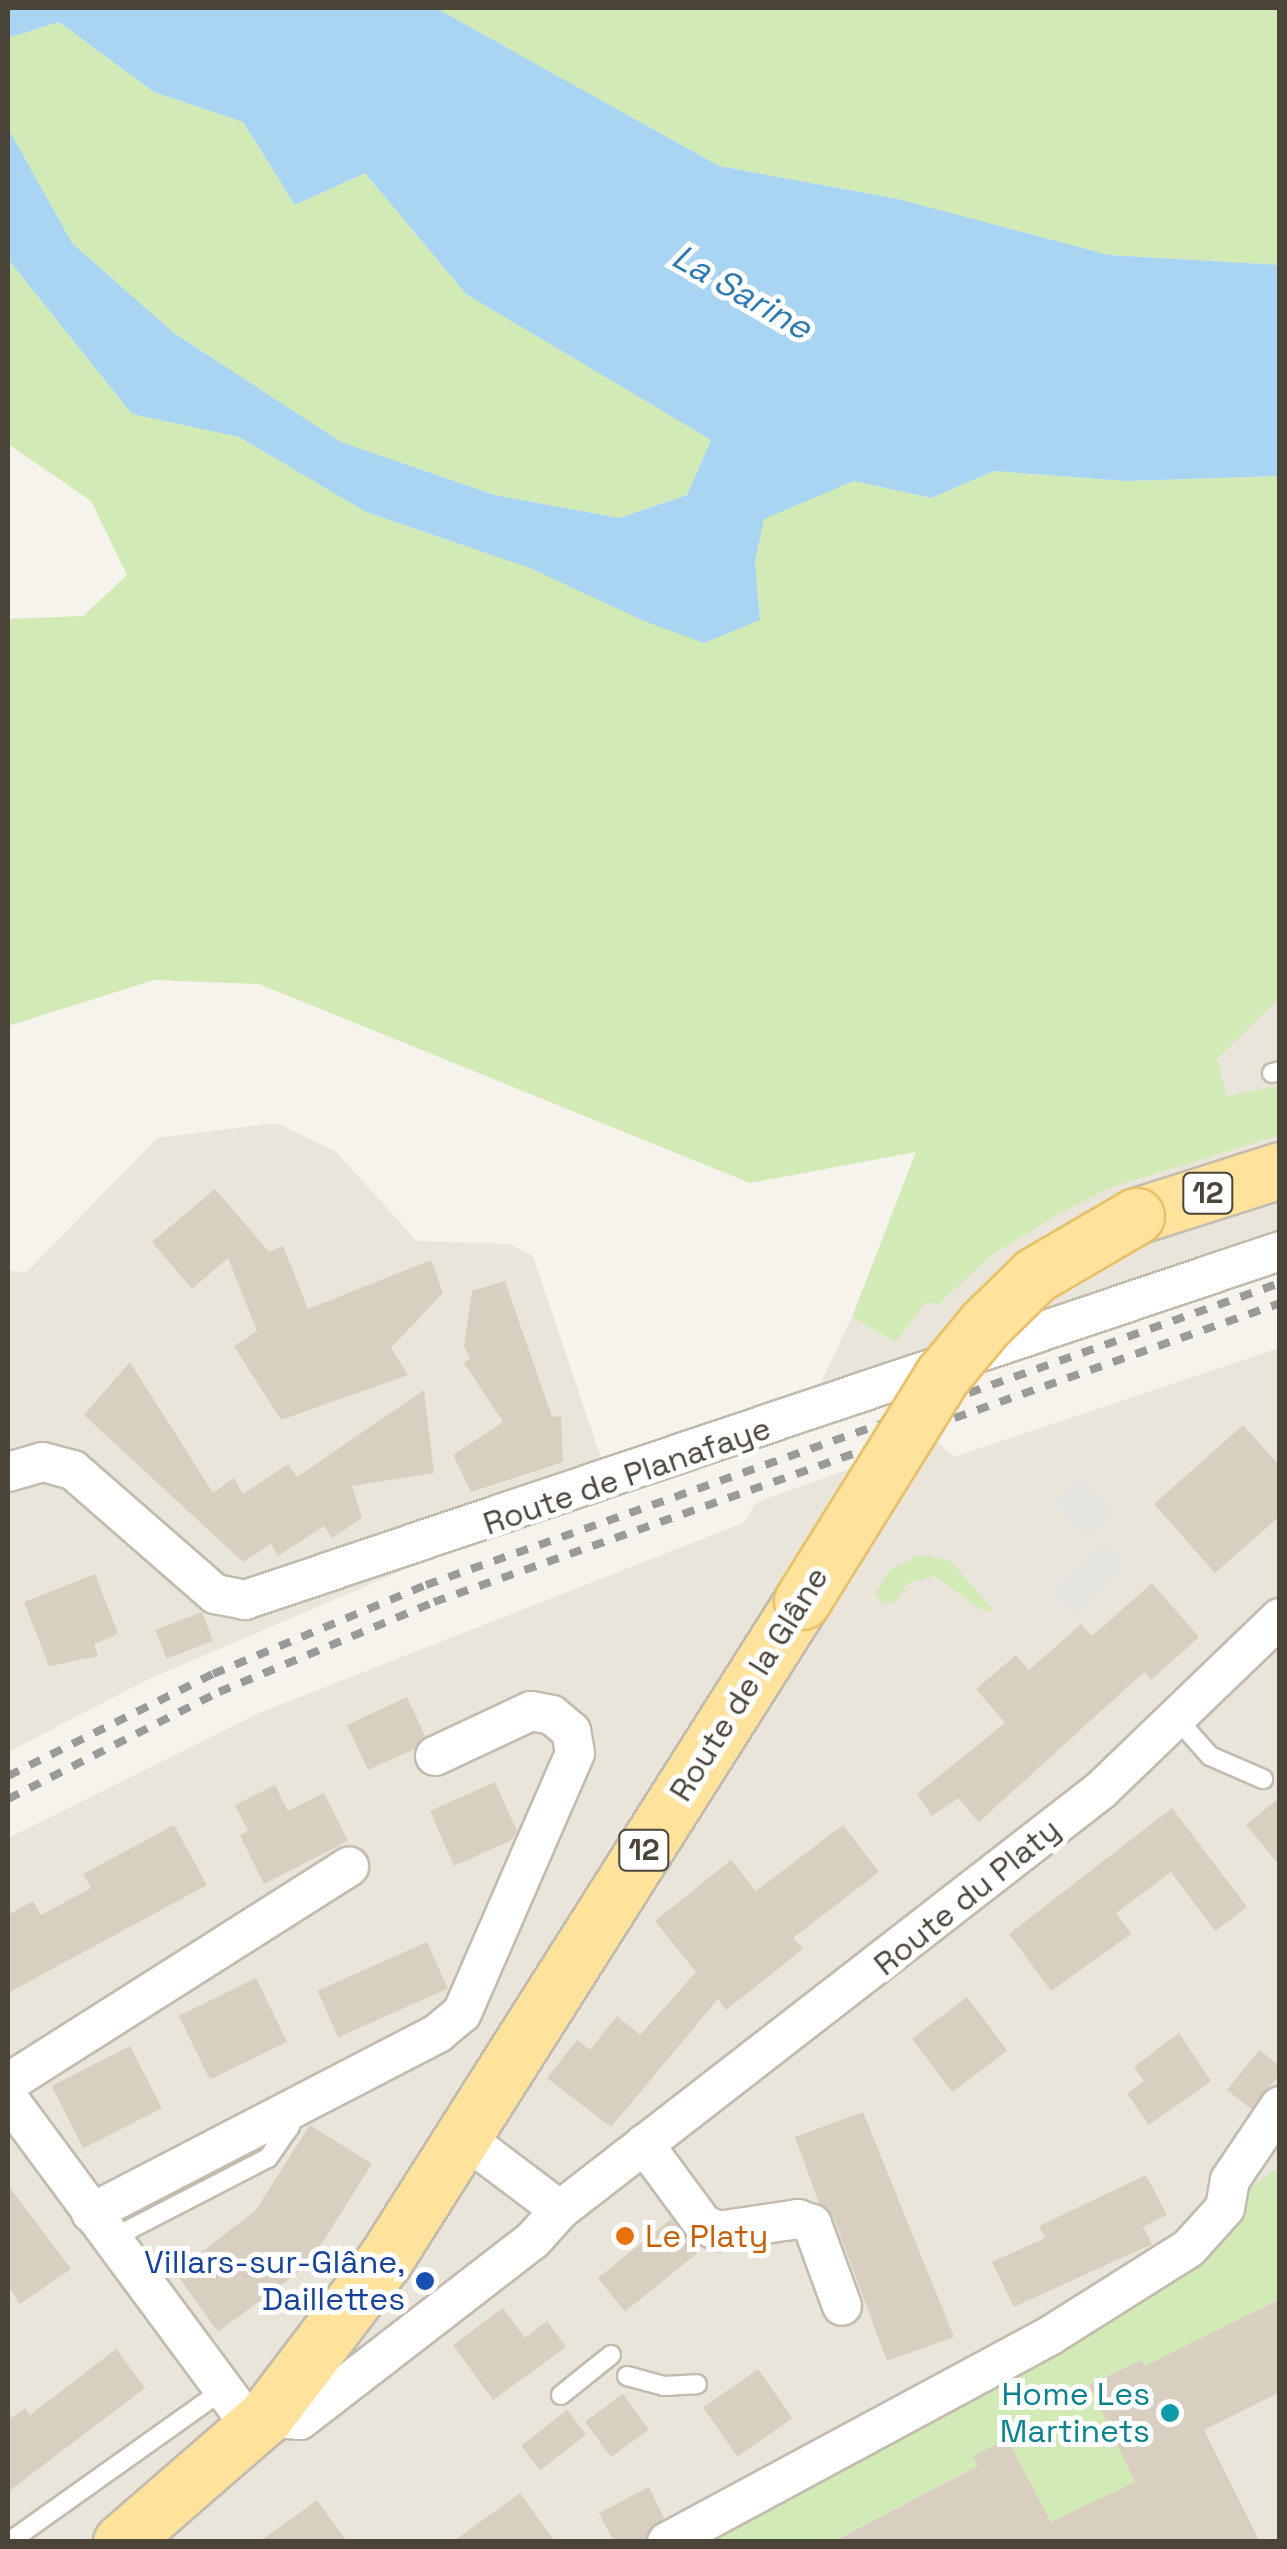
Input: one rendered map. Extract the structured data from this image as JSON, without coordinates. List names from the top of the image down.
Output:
{
  "streets": {
    "main road": ["12", "Route de la Glâne"],
    "street": ["Route de Planafaye", "Route du Platy"]
  },
  "crossings": [
    ["Route de la Glâne", "Route du Platy"]
  ],
  "water": ["La Sarine"],
  "places": ["Le Platy", "Villars-sur-Glâne, Daillettes", "Home Les Martinets"]
}
